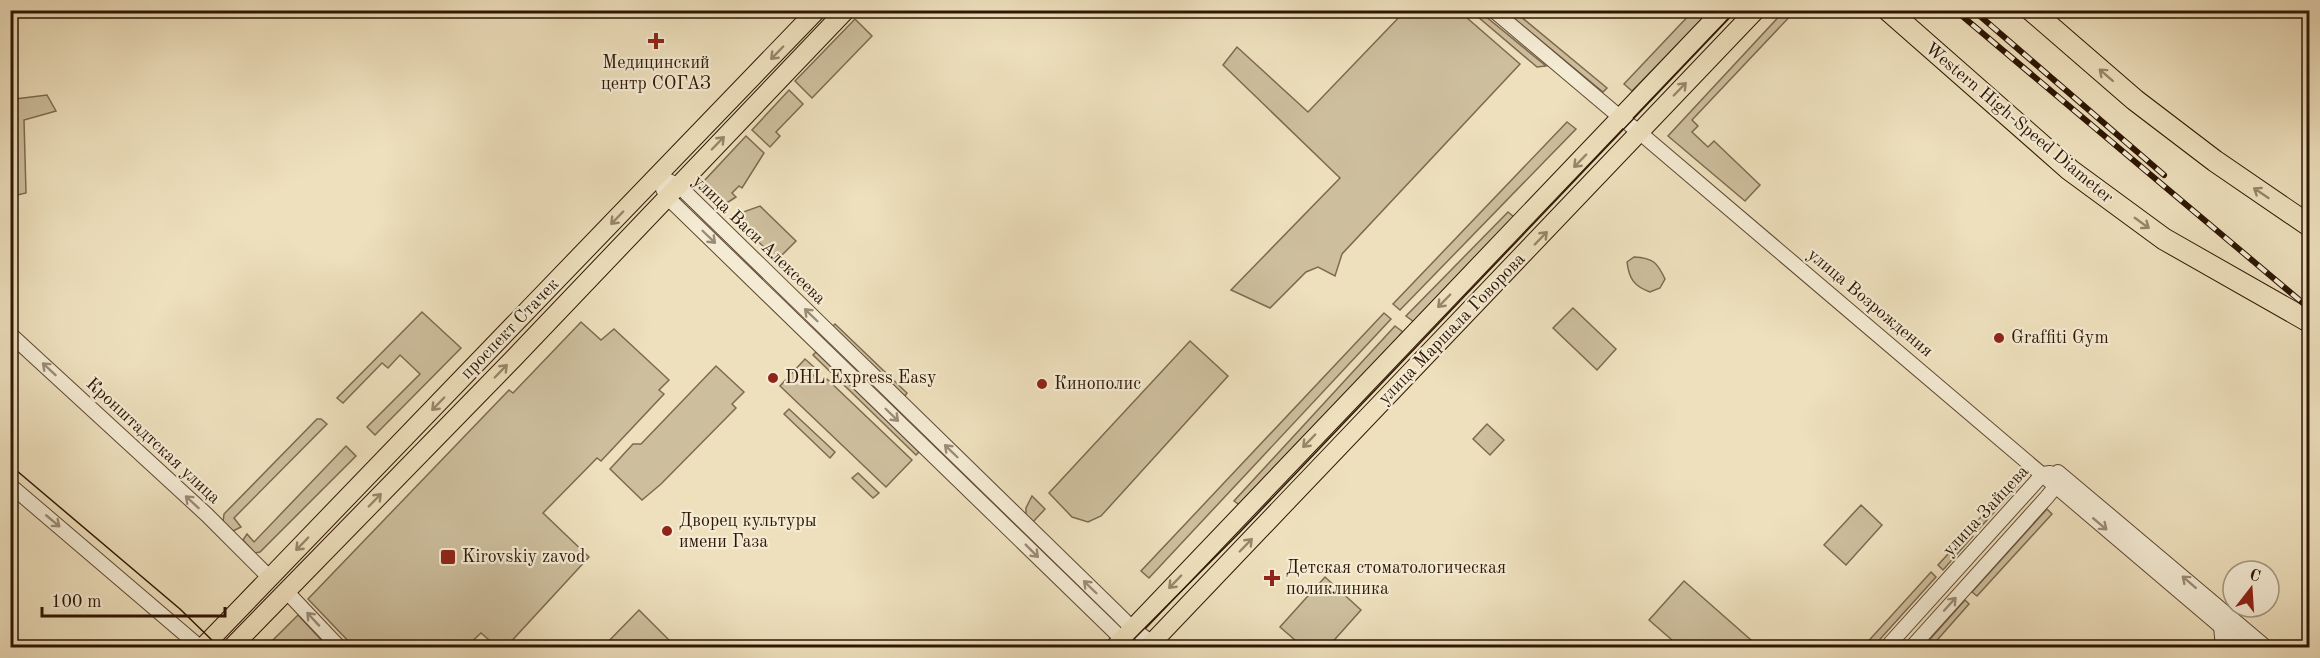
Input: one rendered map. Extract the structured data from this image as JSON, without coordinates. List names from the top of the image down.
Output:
{
  "streets": {
    "highway": ["Western High-Speed Diameter"],
    "main road": ["проспект Стачек", "улица Маршала Говорова"],
    "street": [
      "улица Васи Алексеева",
      "улица Возрождения",
      "Кронштадтская улица",
      "улица Зайцева"
    ]
  },
  "crossings": [
    ["улица Васи Алексеева", "проспект Стачек"],
    ["улица Васи Алексеева", "улица Маршала Говорова"],
    ["улица Возрождения", "улица Маршала Говорова"],
    ["улица Возрождения", "улица Зайцева"],
    ["проспект Стачек", "Кронштадтская улица"]
  ],
  "places": {
    "health": ["Медицинский центр СОГАЗ", "Детская стоматологическая поликлиника"],
    "other": [
      "Graffiti Gym",
      "DHL Express Easy",
      "Кинополис",
      "Дворец культуры имени Газа"
    ],
    "transit": ["Kirovskiy zavod"]
  },
  "scale_bar": "100 m",
  "north": "top"
}
